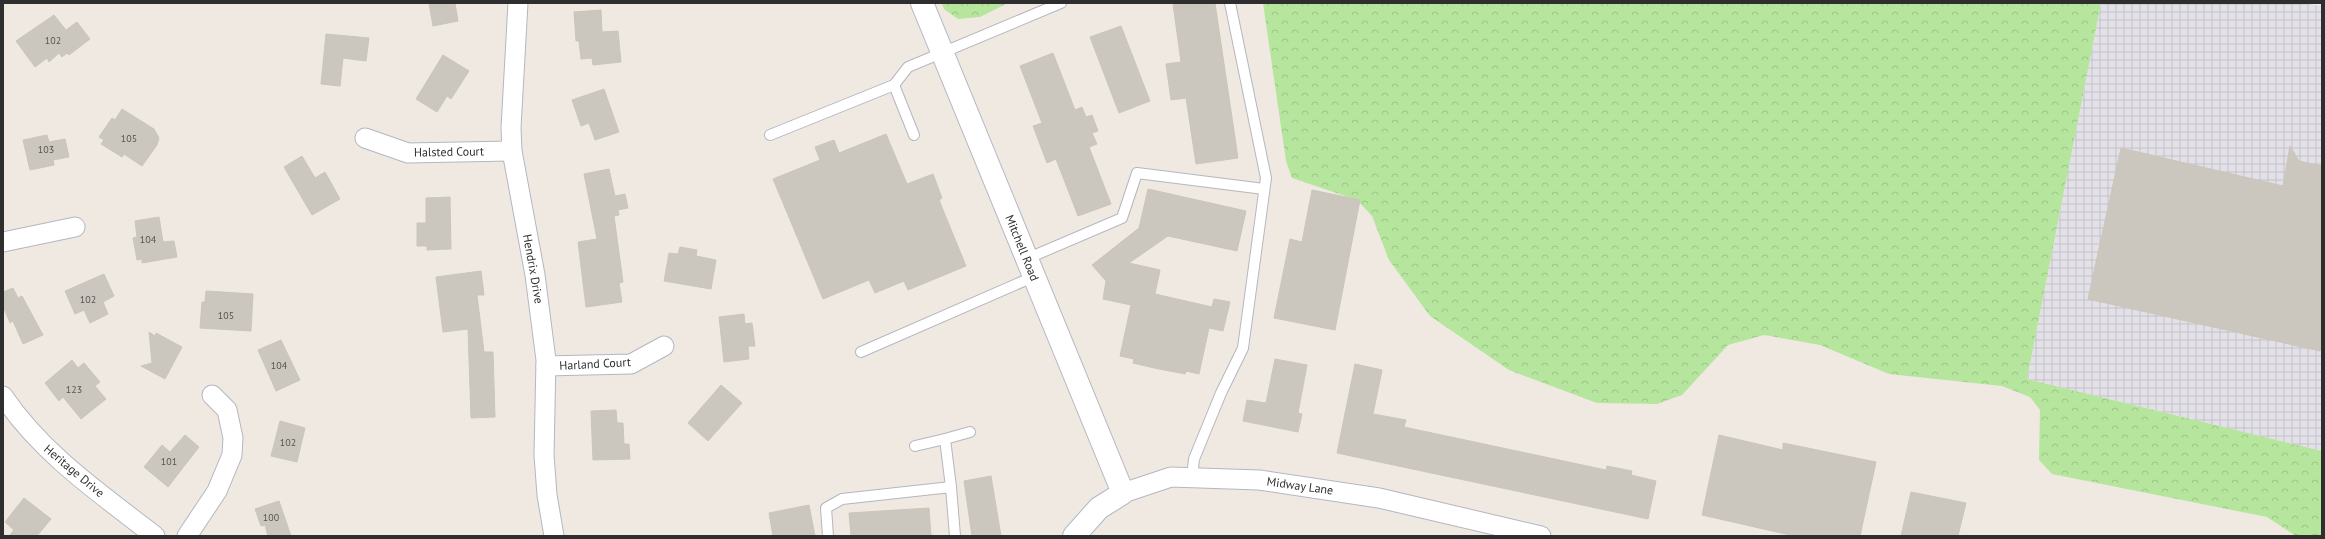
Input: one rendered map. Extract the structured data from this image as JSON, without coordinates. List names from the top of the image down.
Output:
{
  "streets": {
    "street": [
      "Halsted Court",
      "Mitchell Road",
      "Hendrix Drive",
      "Harland Court",
      "Heritage Drive",
      "Midway Lane"
    ]
  },
  "crossings": [
    ["Halsted Court", "Hendrix Drive"],
    ["Mitchell Road", "Midway Lane"],
    ["Hendrix Drive", "Harland Court"]
  ],
  "house_numbers": [
    "102",
    "105",
    "103",
    "104",
    "102",
    "105",
    "104",
    "123",
    "102",
    "101",
    "100"
  ]
}
